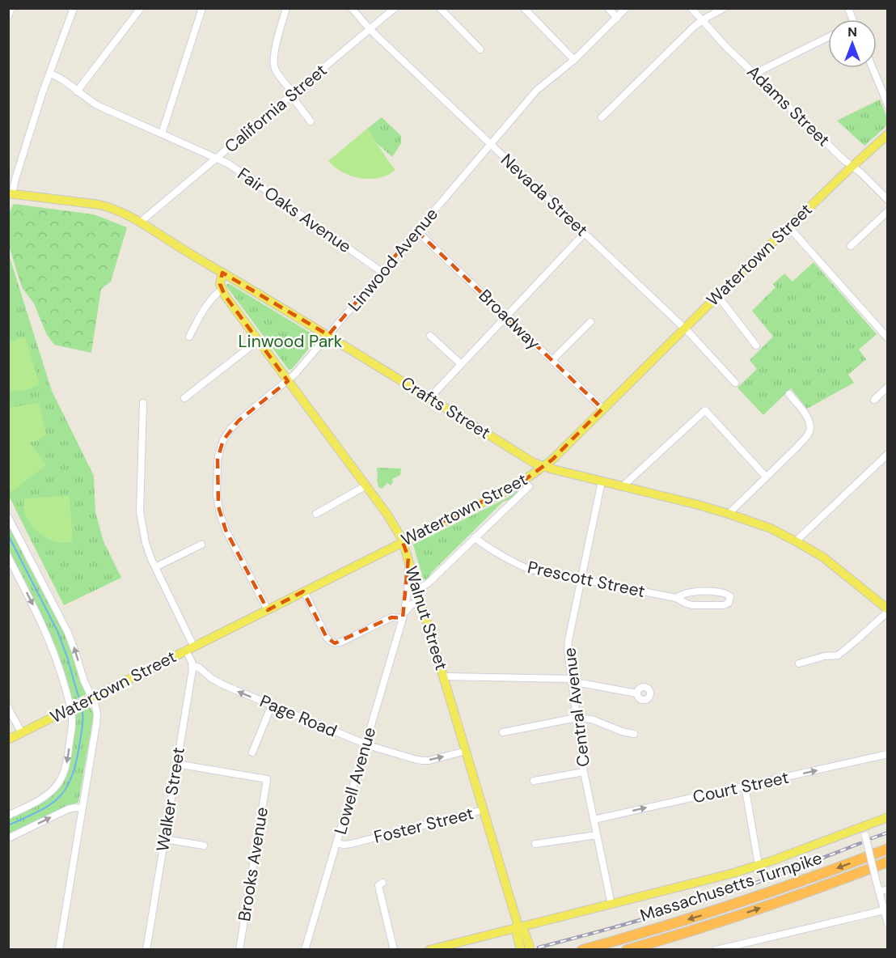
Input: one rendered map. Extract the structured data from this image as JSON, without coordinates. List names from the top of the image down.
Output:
{
  "streets": {
    "highway": ["Massachusetts Turnpike"],
    "main road": ["Watertown Street", "Crafts Street", "Walnut Street"],
    "street": [
      "Adams Street",
      "California Street",
      "Nevada Street",
      "Fair Oaks Avenue",
      "Linwood Avenue",
      "Broadway",
      "Prescott Street",
      "Central Avenue",
      "Page Road",
      "Lowell Avenue",
      "Court Street",
      "Walker Street",
      "Foster Street",
      "Brooks Avenue"
    ]
  },
  "crossings": [
    ["Adams Street", "Watertown Street"],
    ["California Street", "Nevada Street"],
    ["California Street", "Fair Oaks Avenue"],
    ["California Street", "Crafts Street"],
    ["Nevada Street", "Watertown Street"],
    ["Nevada Street", "Linwood Avenue"],
    ["Fair Oaks Avenue", "Linwood Avenue"],
    ["Watertown Street", "Linwood Avenue"],
    ["Watertown Street", "Broadway"],
    ["Watertown Street", "Crafts Street"],
    ["Watertown Street", "Walnut Street"],
    ["Linwood Avenue", "Broadway"],
    ["Linwood Avenue", "Crafts Street"],
    ["Linwood Avenue", "Walnut Street"],
    ["Crafts Street", "Central Avenue"],
    ["Prescott Street", "Central Avenue"],
    ["Walnut Street", "Page Road"],
    ["Walnut Street", "Lowell Avenue"],
    ["Walnut Street", "Foster Street"],
    ["Central Avenue", "Court Street"],
    ["Page Road", "Lowell Avenue"],
    ["Page Road", "Walker Street"],
    ["Lowell Avenue", "Foster Street"],
    ["Walker Street", "Brooks Avenue"]
  ],
  "one_way": ["Court Street"],
  "parks": ["Linwood Park"],
  "north": "top"
}
